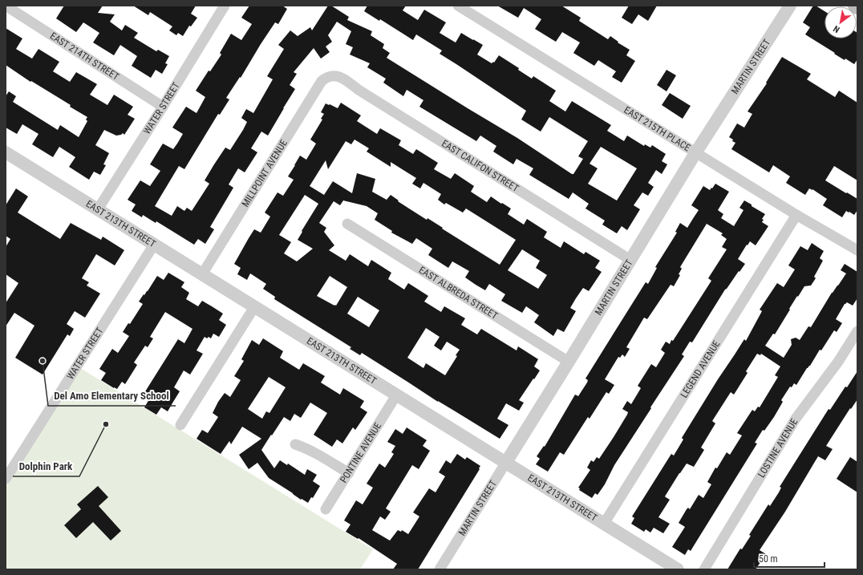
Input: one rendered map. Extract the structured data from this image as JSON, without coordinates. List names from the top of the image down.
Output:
{
  "streets": {
    "street": [
      "EAST 214TH STREET",
      "MARTIN STREET",
      "WATER STREET",
      "EAST 215TH PLACE",
      "EAST CALIFON STREET",
      "MILLPOINT AVENUE",
      "EAST 213TH STREET",
      "EAST ALBREDA STREET",
      "LEGEND AVENUE",
      "LOSTINE AVENUE",
      "PONTINE AVENUE"
    ]
  },
  "crossings": [
    ["EAST 214TH STREET", "WATER STREET"],
    ["MARTIN STREET", "EAST 215TH PLACE"],
    ["MARTIN STREET", "EAST CALIFON STREET"],
    ["MARTIN STREET", "EAST 213TH STREET"],
    ["MARTIN STREET", "EAST ALBREDA STREET"],
    ["WATER STREET", "EAST 213TH STREET"],
    ["EAST 215TH PLACE", "LEGEND AVENUE"],
    ["EAST CALIFON STREET", "MILLPOINT AVENUE"],
    ["MILLPOINT AVENUE", "EAST 213TH STREET"],
    ["EAST 213TH STREET", "LEGEND AVENUE"],
    ["EAST 213TH STREET", "PONTINE AVENUE"]
  ],
  "places": ["Del Amo Elementary School", "Dolphin Park"],
  "scale_bar": "50 m",
  "north": "bottom left"
}
